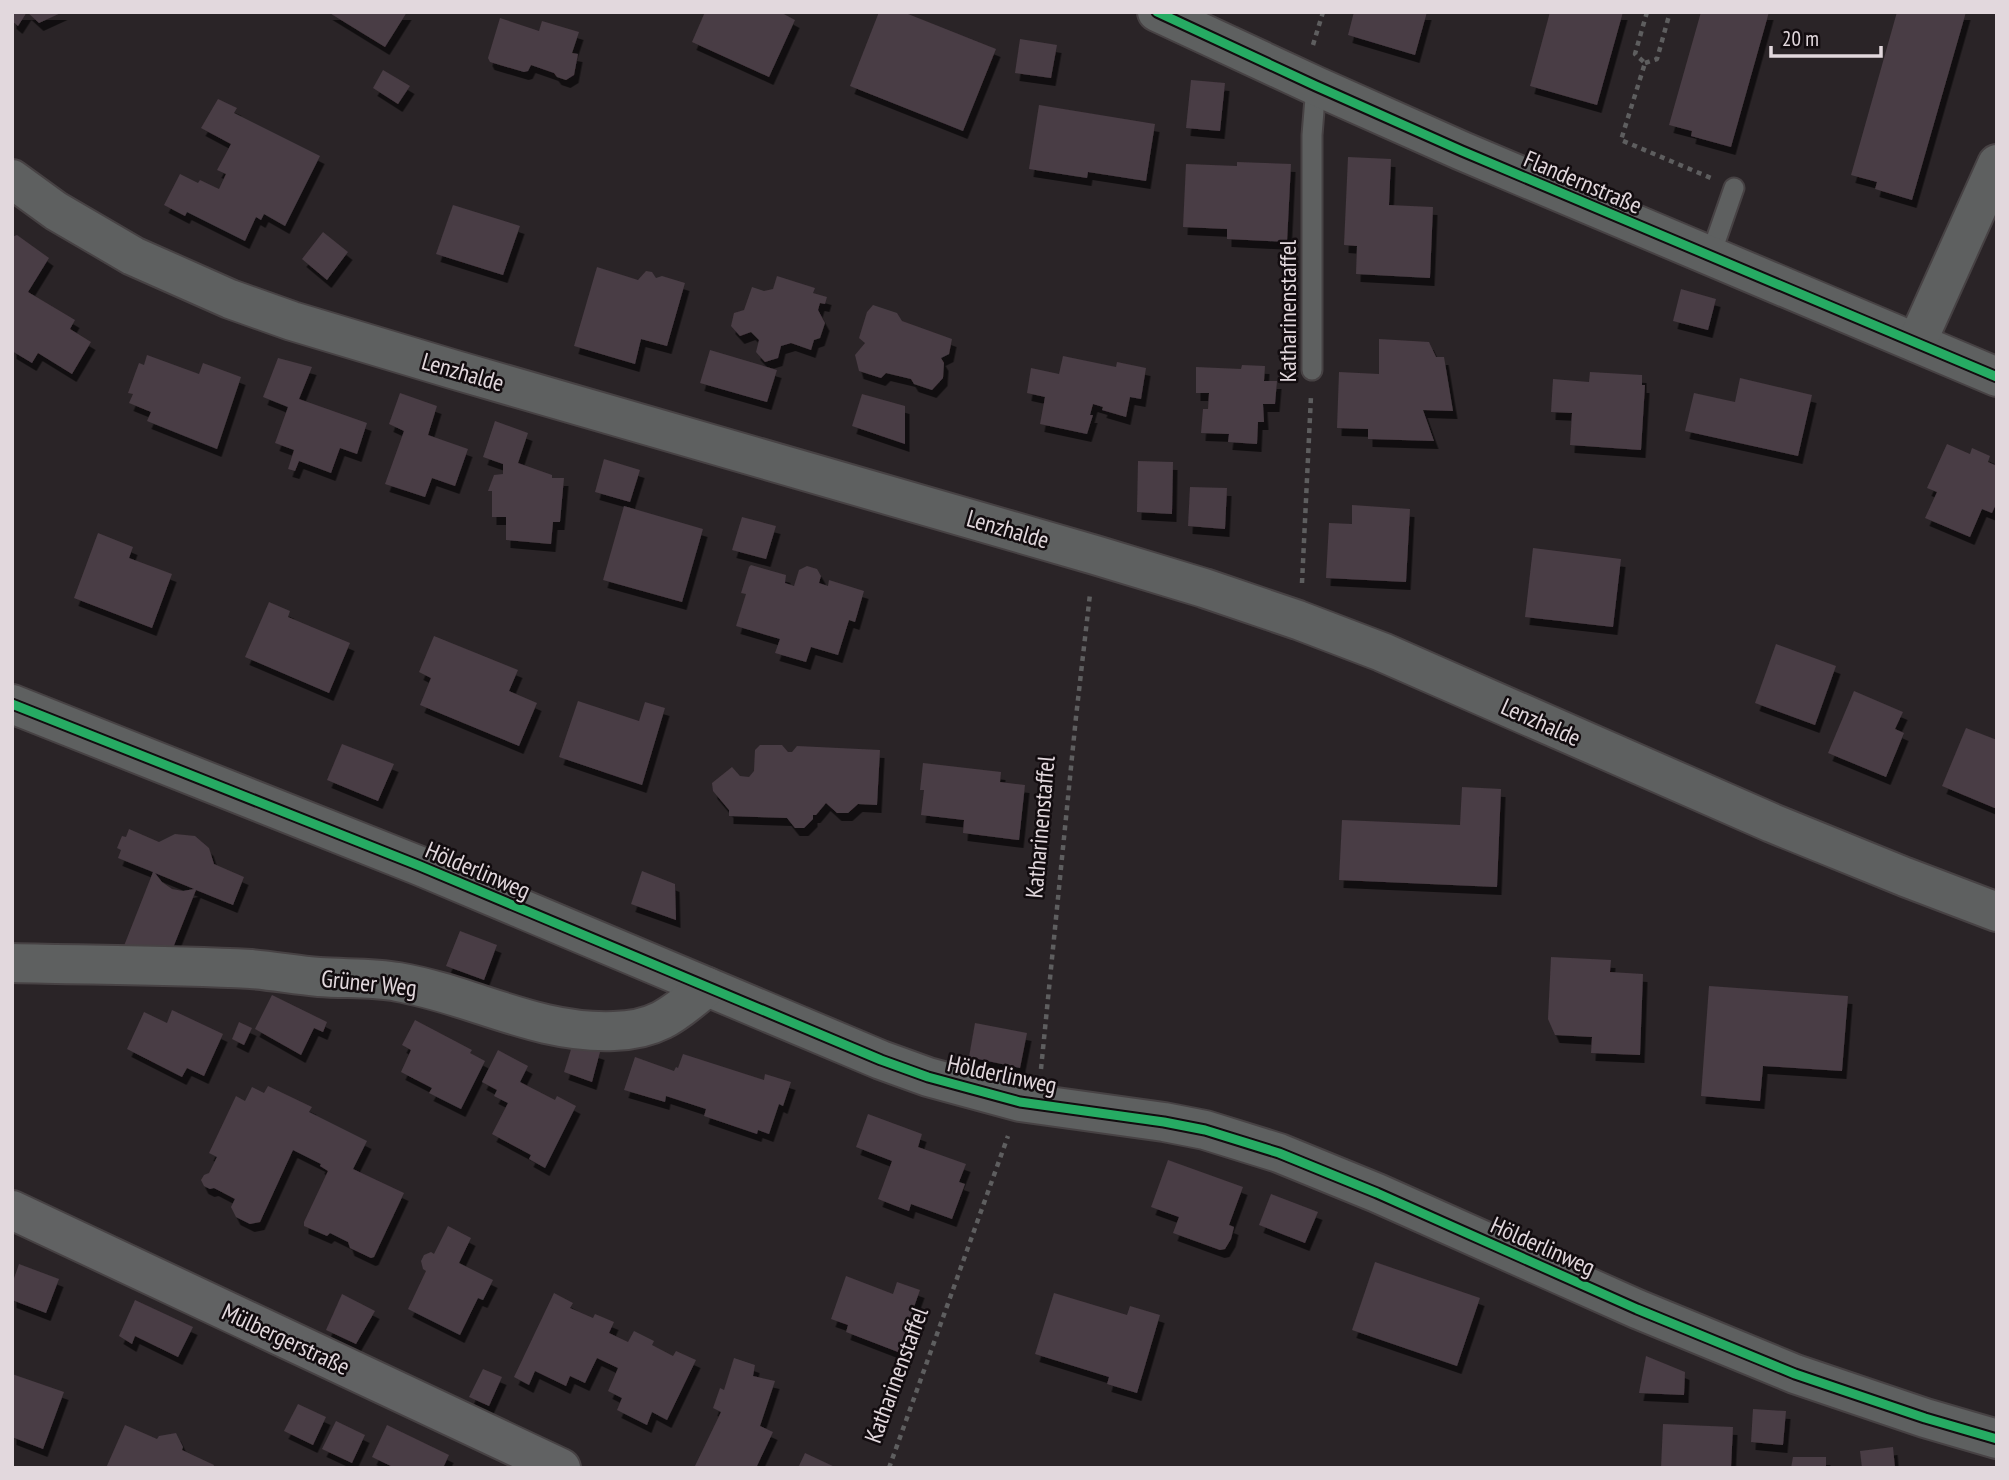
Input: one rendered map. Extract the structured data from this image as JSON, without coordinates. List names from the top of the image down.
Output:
{
  "streets": {
    "street": [
      "Flandernstraße",
      "Lenzhalde",
      "Hölderlinweg",
      "Grüner Weg",
      "Mülbergerstraße"
    ],
    "lane": ["Katharinenstaffel"]
  },
  "crossings": [
    ["Flandernstraße", "Katharinenstaffel"],
    ["Katharinenstaffel", "Lenzhalde"],
    ["Katharinenstaffel", "Hölderlinweg"],
    ["Hölderlinweg", "Grüner Weg"]
  ],
  "scale_bar": "20 m"
}
